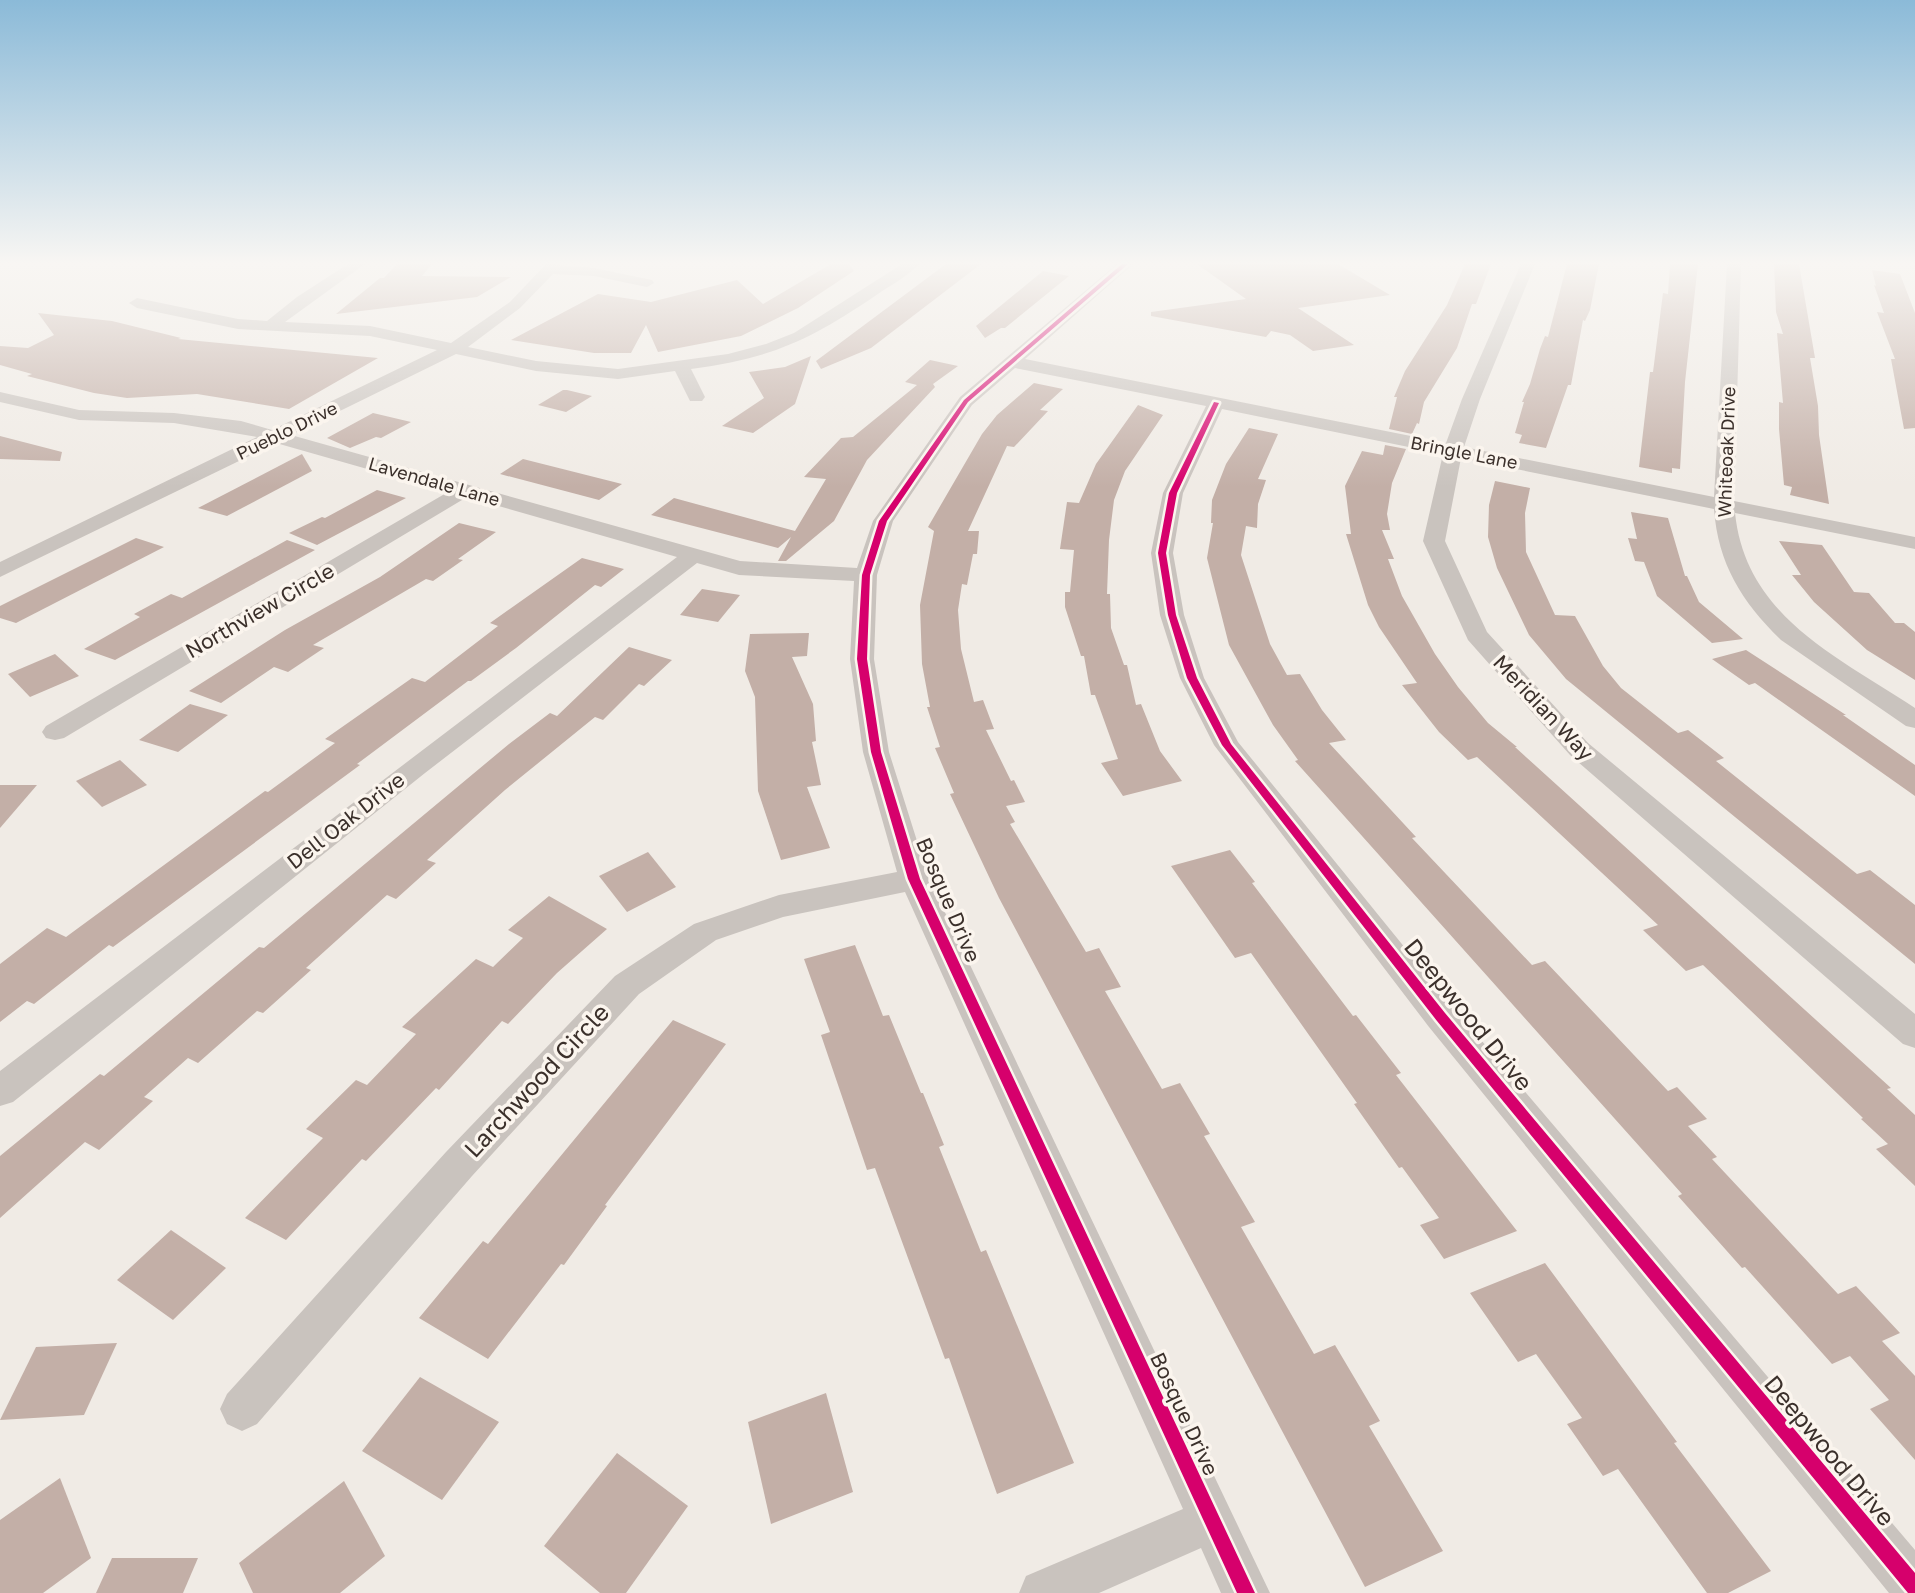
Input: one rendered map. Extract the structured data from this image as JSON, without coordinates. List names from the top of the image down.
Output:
{
  "streets": {
    "street": [
      "Pueblo Drive",
      "Whiteoak Drive",
      "Bringle Lane",
      "Lavendale Lane",
      "Northview Circle",
      "Meridian Way",
      "Dell Oak Drive",
      "Bosque Drive",
      "Deepwood Drive",
      "Larchwood Circle"
    ]
  },
  "crossings": [
    ["Pueblo Drive", "Lavendale Lane"],
    ["Whiteoak Drive", "Bringle Lane"],
    ["Bringle Lane", "Meridian Way"],
    ["Bringle Lane", "Bosque Drive"],
    ["Bringle Lane", "Deepwood Drive"],
    ["Lavendale Lane", "Northview Circle"],
    ["Lavendale Lane", "Dell Oak Drive"],
    ["Lavendale Lane", "Bosque Drive"],
    ["Bosque Drive", "Larchwood Circle"]
  ]
}
